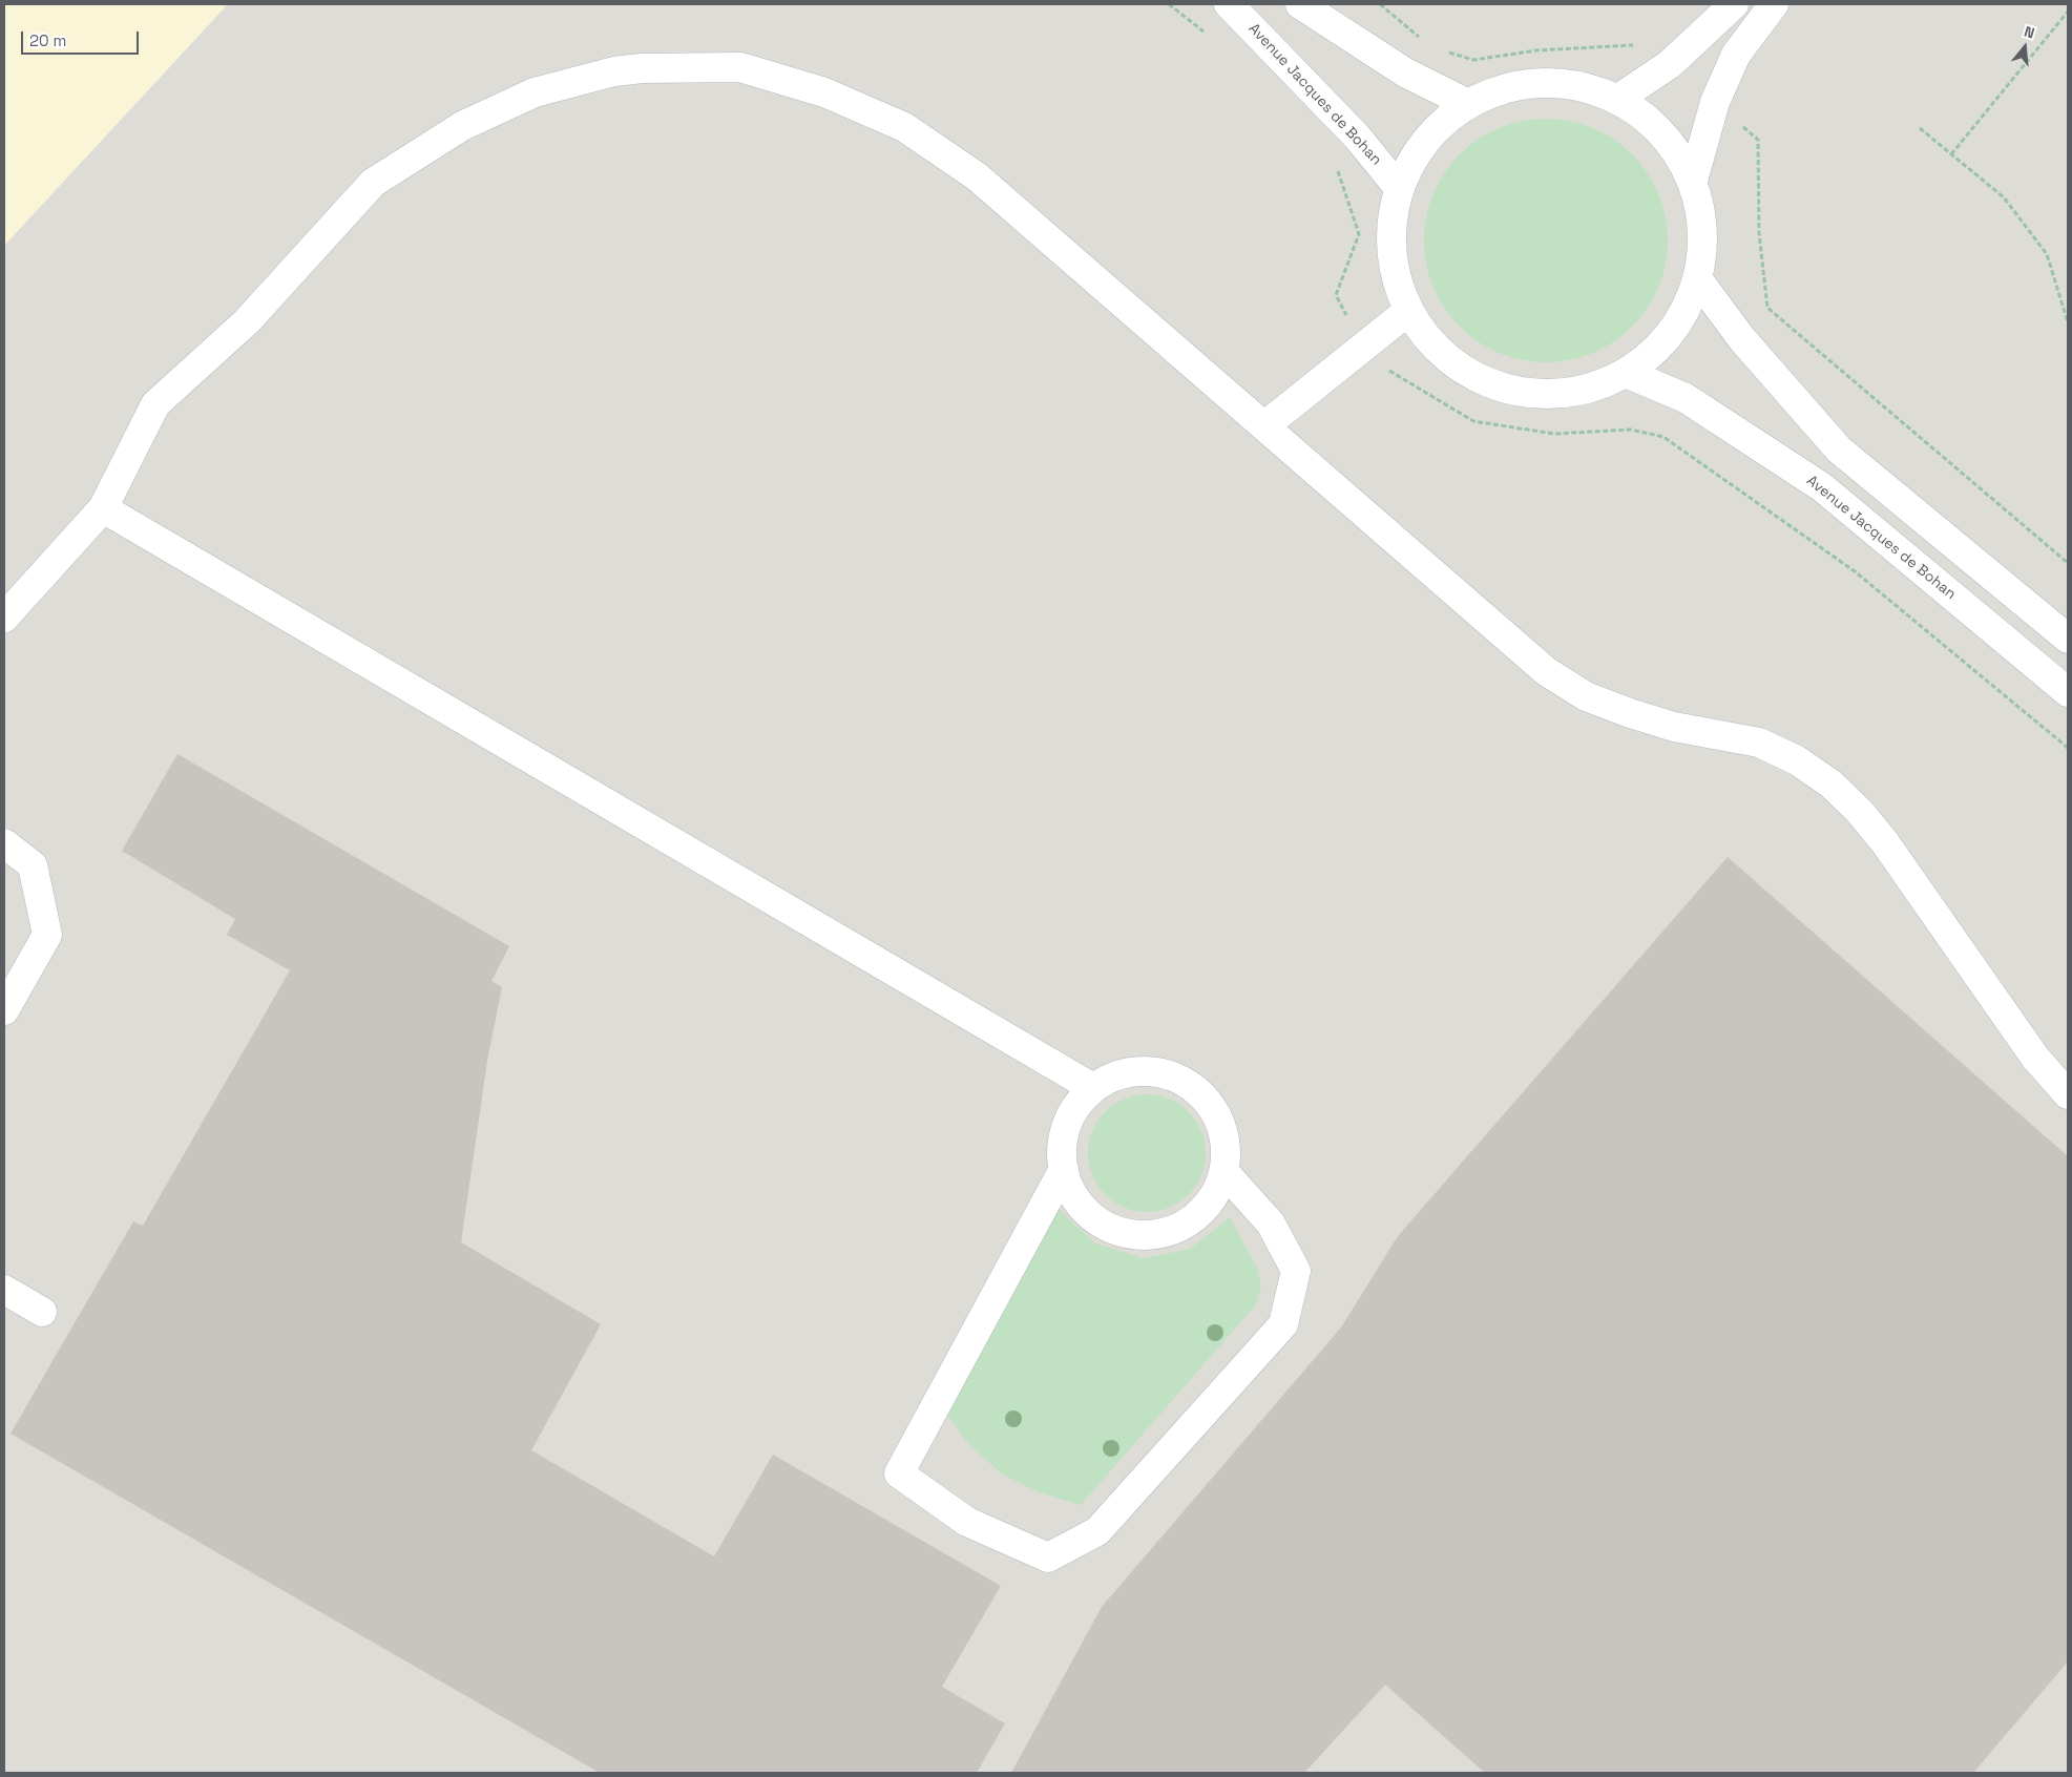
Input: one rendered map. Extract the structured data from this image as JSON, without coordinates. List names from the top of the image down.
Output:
{
  "streets": {
    "street": ["Avenue Jacques de Bohan"]
  },
  "scale_bar": "20 m",
  "north": "top"
}
